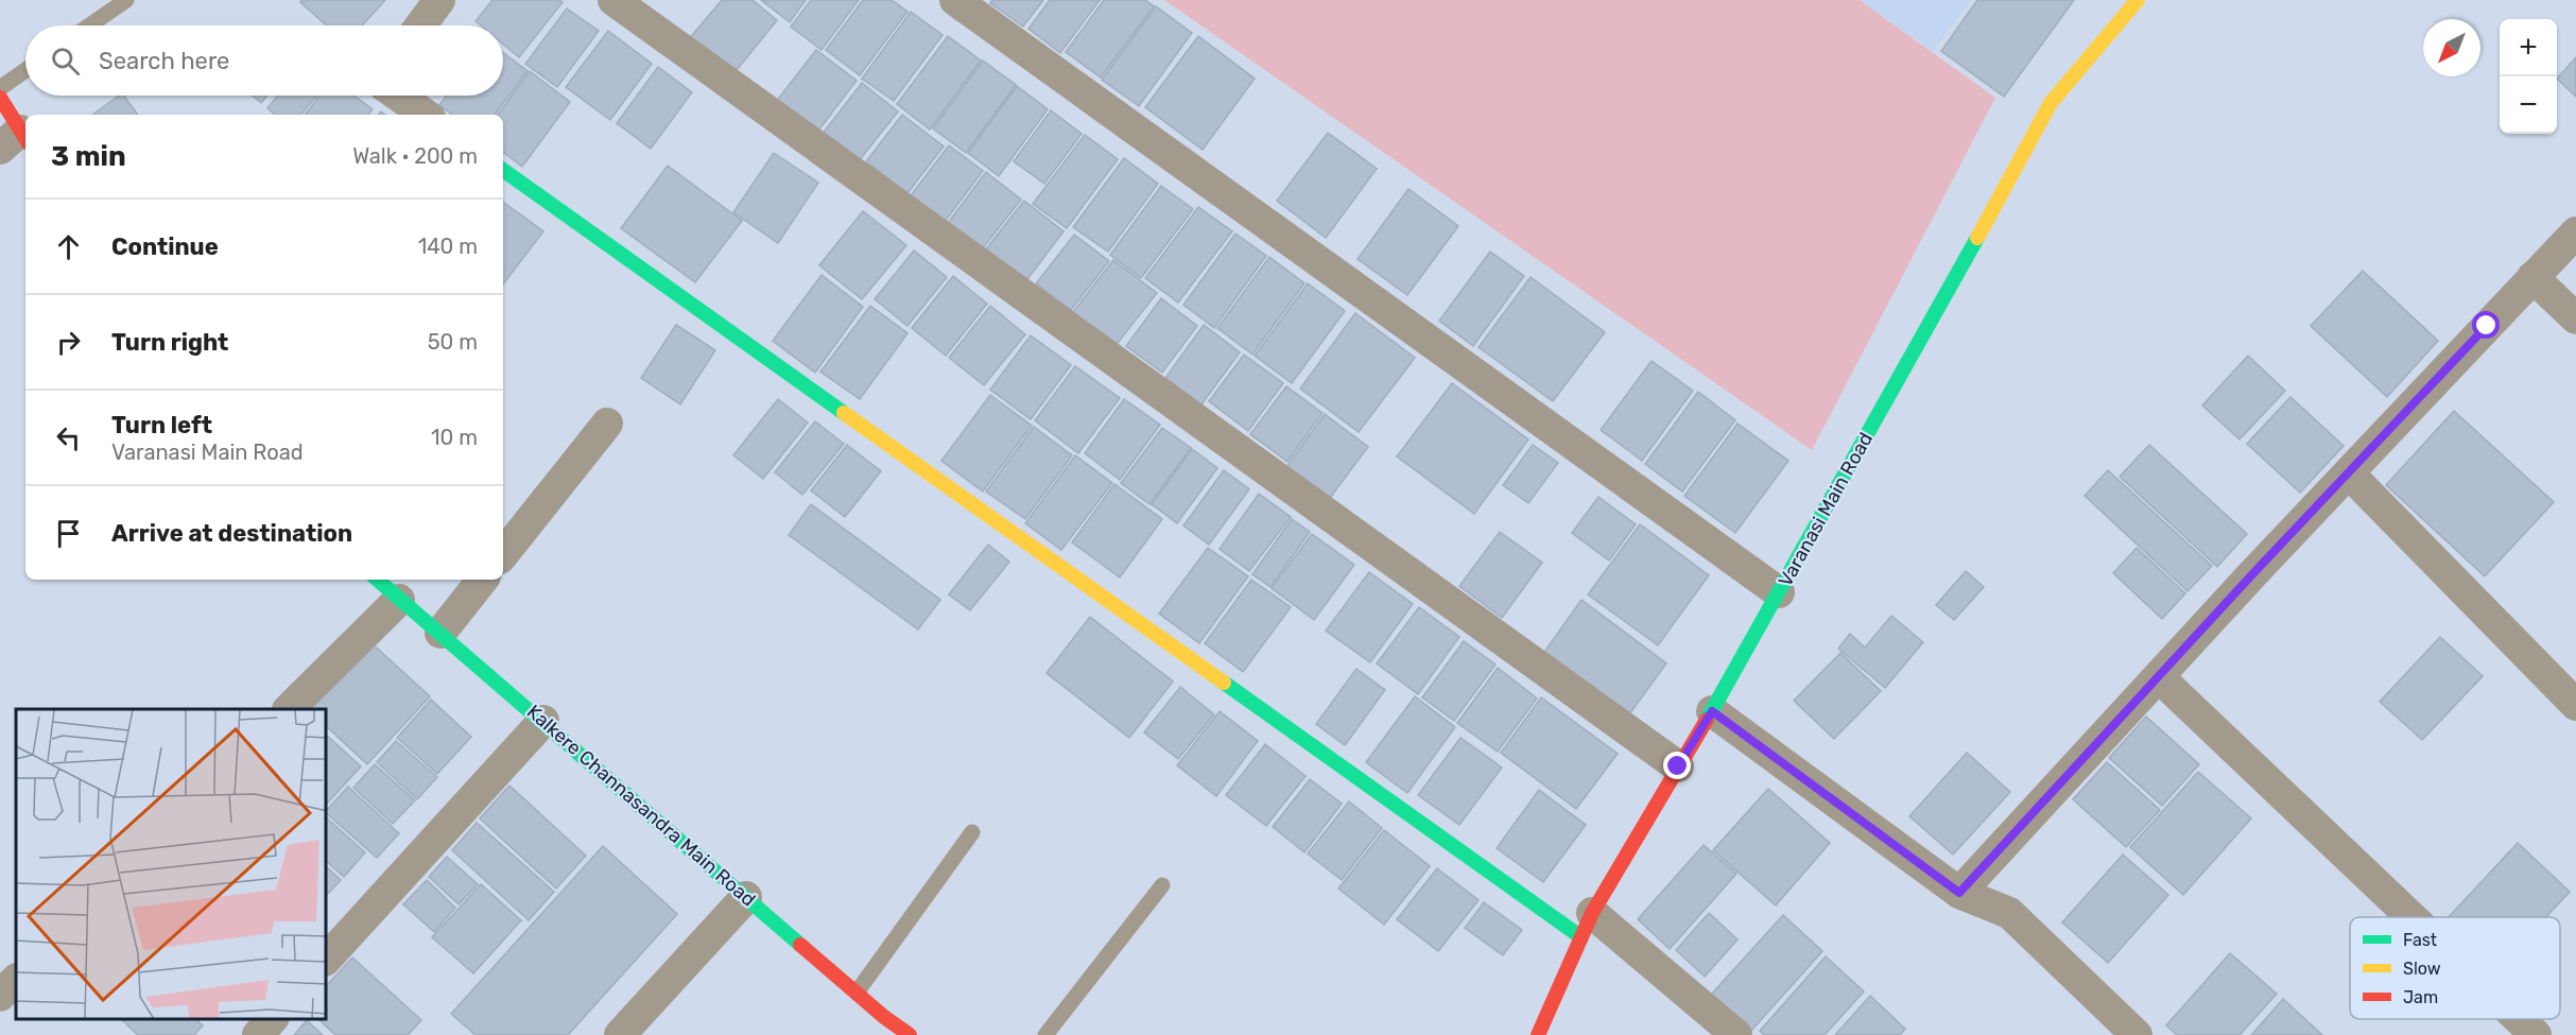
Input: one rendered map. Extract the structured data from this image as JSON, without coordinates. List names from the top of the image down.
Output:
{
  "streets": {
    "street": ["Varanasi Main Road", "Kalkere Channasandra Main Road"]
  },
  "legend": ["Fast", "Slow", "Jam"],
  "north": "bottom left",
  "page": {
    "map_buttons": ["+", "−"],
    "search": "Search here",
    "heading": ["3 min", "Walk · 200 m"],
    "list": [
      ["Continue", "140 m"],
      ["Turn right", "50 m"],
      ["Turn left", "Varanasi Main Road", "10 m"],
      "Arrive at destination"
    ]
  }
}
